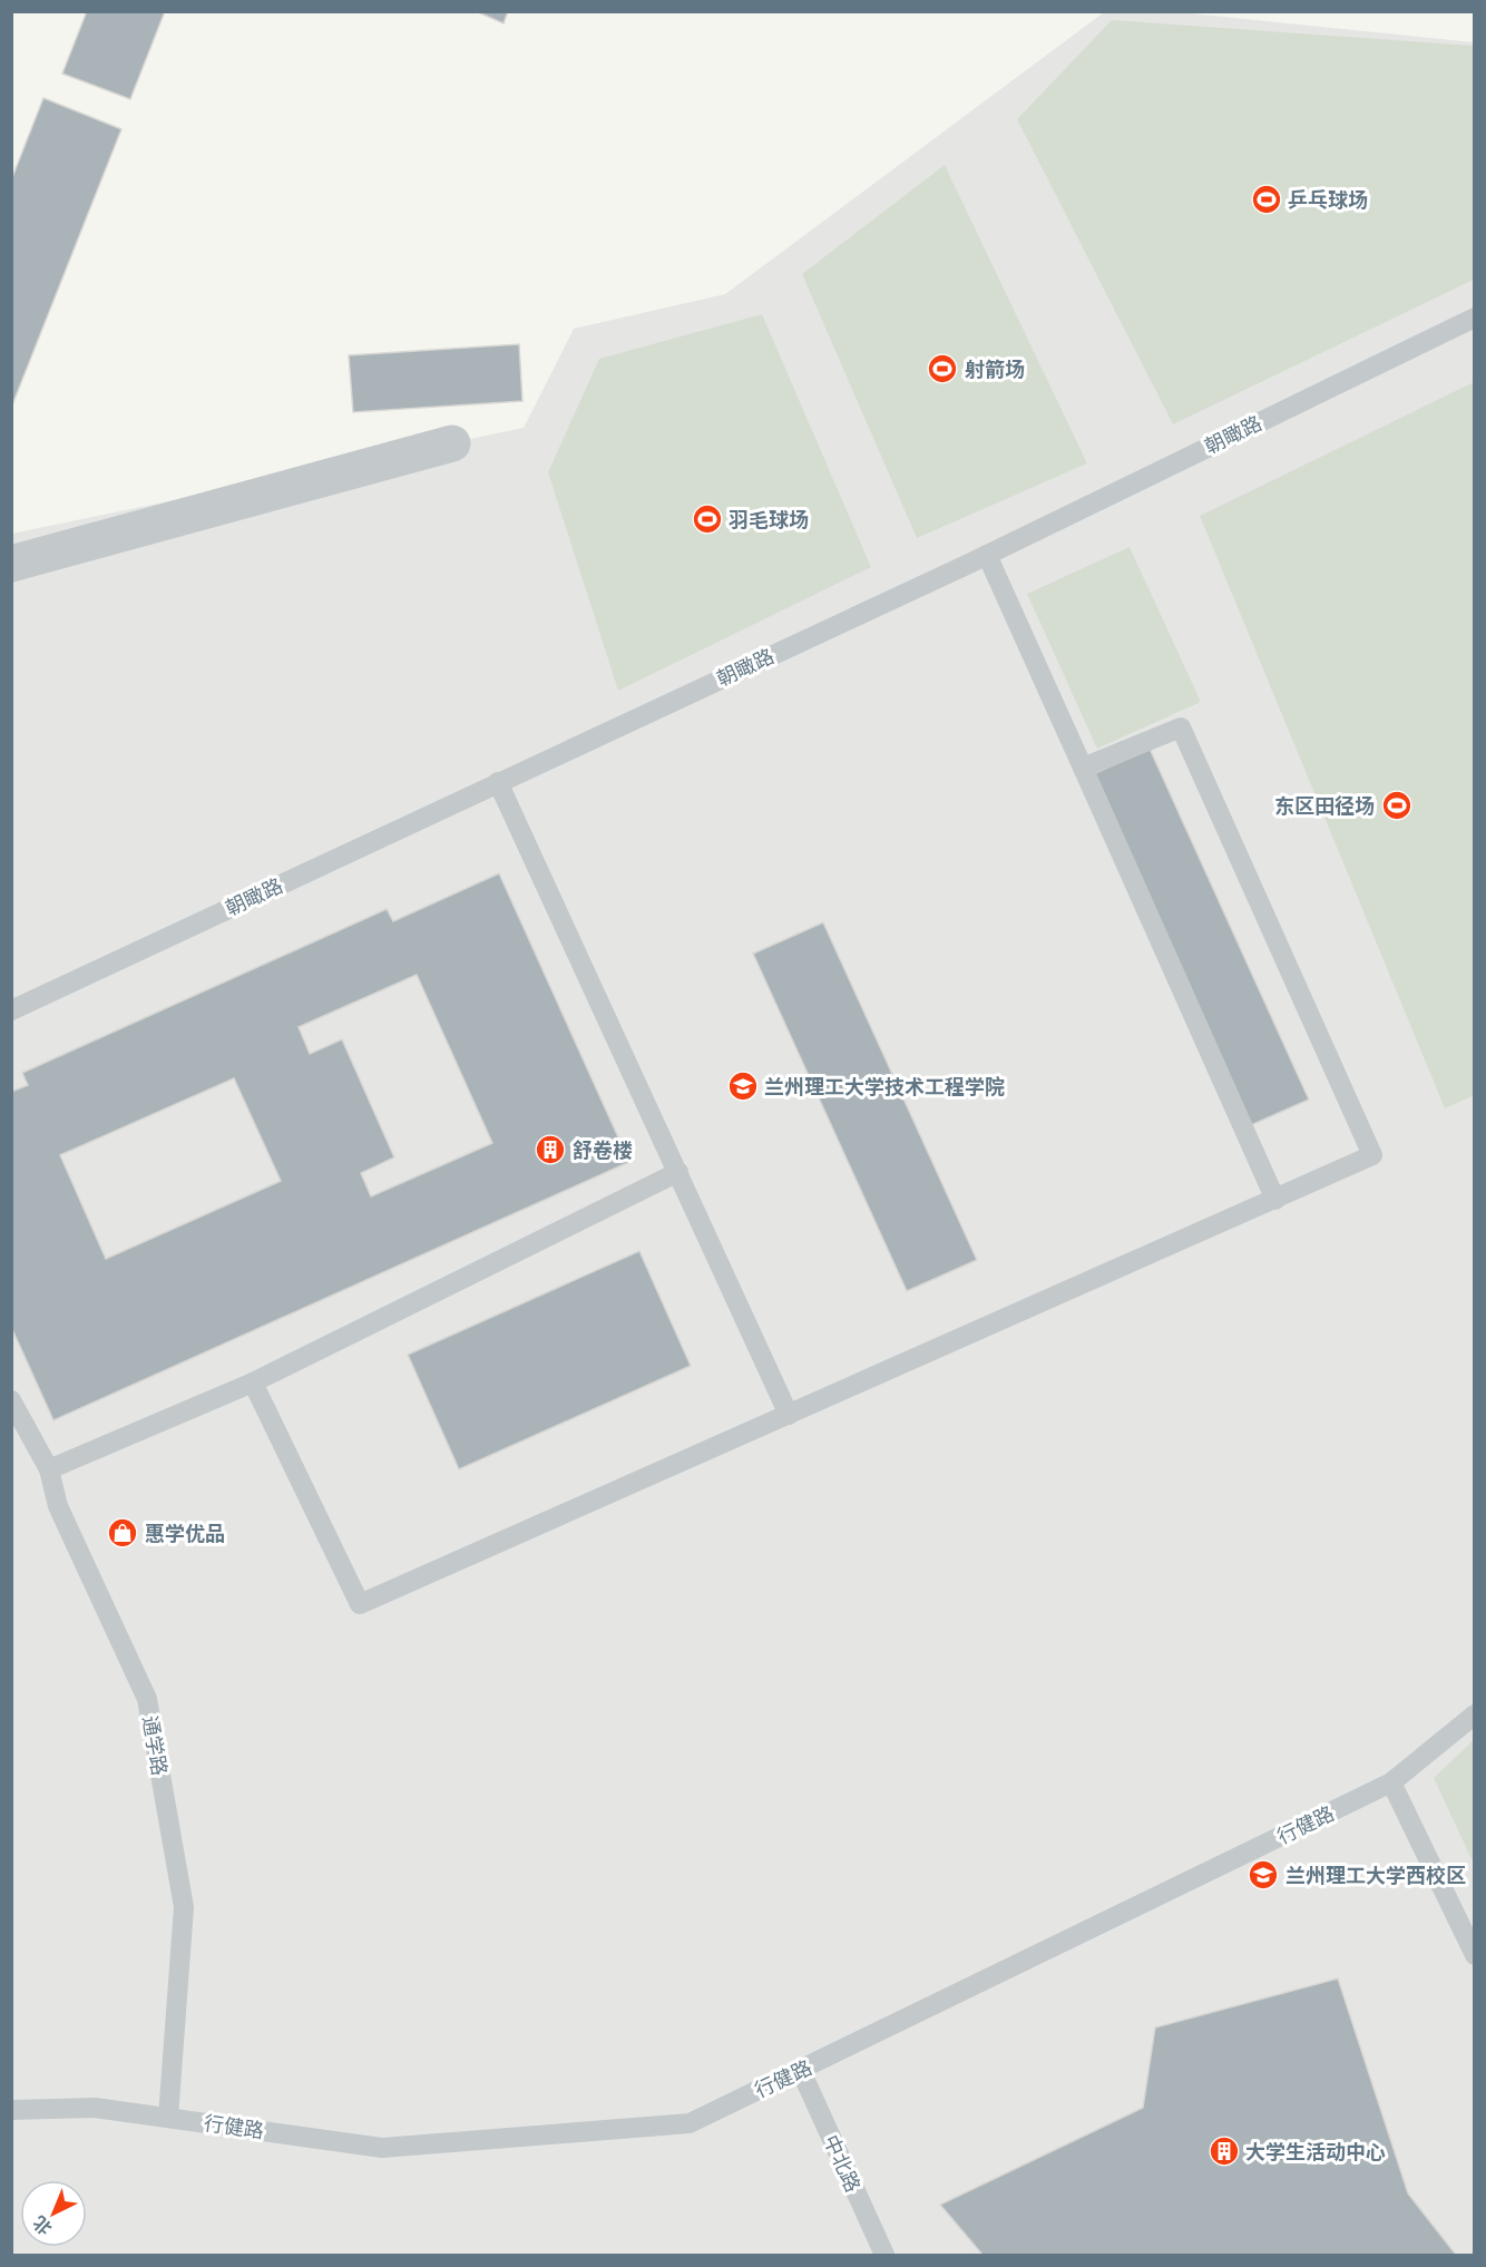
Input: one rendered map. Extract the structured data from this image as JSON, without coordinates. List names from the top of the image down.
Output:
{
  "streets": {
    "lane": [
      "朝瞰路",
      "通学路",
      "行健路",
      "中北路"
    ]
  },
  "crossings": [
    ["通学路", "行健路"],
    ["行健路", "中北路"]
  ],
  "places": {
    "sports": [
      "乒乓球场",
      "射箭场",
      "羽毛球场",
      "东区田径场"
    ],
    "school or university": ["兰州理工大学技术工程学院", "兰州理工大学西校区"],
    "building": ["舒卷楼", "大学生活动中心"],
    "shop": ["惠学优品"]
  },
  "north": "bottom left"
}
